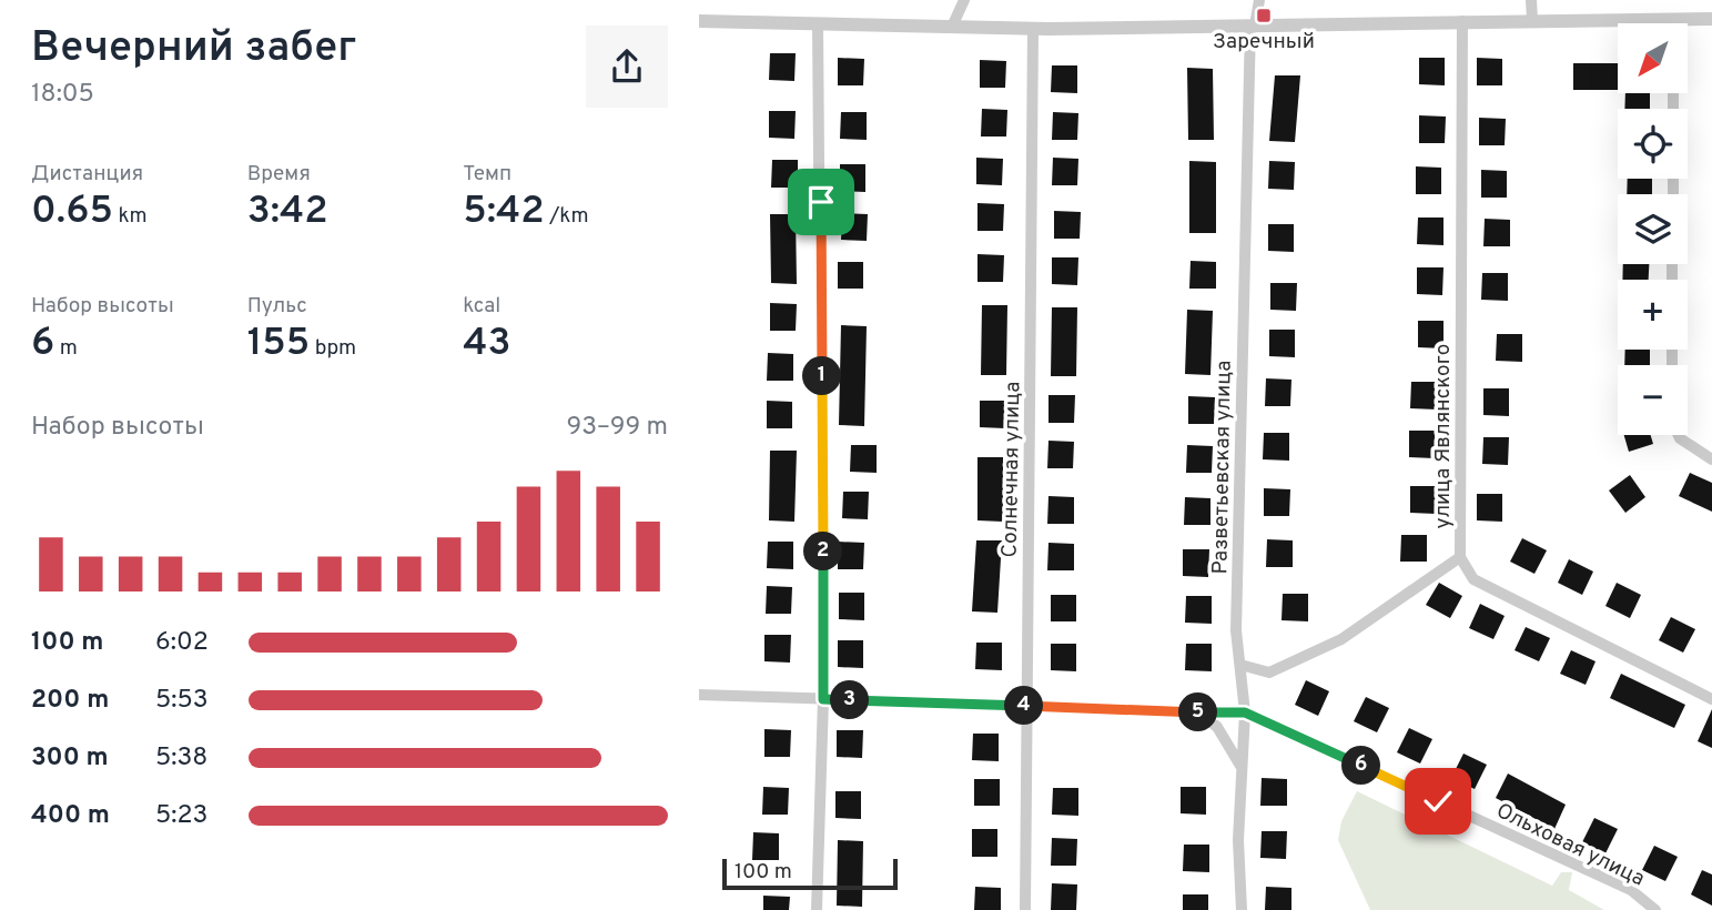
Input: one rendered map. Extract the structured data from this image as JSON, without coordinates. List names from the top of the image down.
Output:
{
  "streets": {
    "street": [
      "улица Являнского",
      "Разветьевская улица",
      "Солнечная улица",
      "Ольховая улица"
    ]
  },
  "crossings": [
    ["Разветьевская улица", "Ольховая улица"],
    ["Солнечная улица", "Ольховая улица"]
  ],
  "places": {
    "transit": ["Заречный"]
  },
  "scale_bar": "100 m",
  "north": "bottom left",
  "page": {
    "heading": ["Вечерний забег", "18:05"],
    "map_buttons": ["+", "−"],
    "stats": [
      ["Дистанция", "0.65 km"],
      ["Время", "3:42"],
      ["Темп", "5:42 /km"],
      ["Набор высоты", "6 m"],
      ["Пульс", "155 bpm"],
      ["kcal", "43"]
    ],
    "pins": [
      "1",
      "2",
      "3",
      "4",
      "5",
      "6"
    ],
    "chart": ["Набор высоты", "93–99 m"],
    "list": [
      {
        "name": "100 m",
        "note": "6:02"
      },
      {
        "name": "200 m",
        "note": "5:53"
      },
      {
        "name": "300 m",
        "note": "5:38"
      },
      {
        "name": "400 m",
        "note": "5:23"
      }
    ],
    "scale": "100 m"
  }
}
